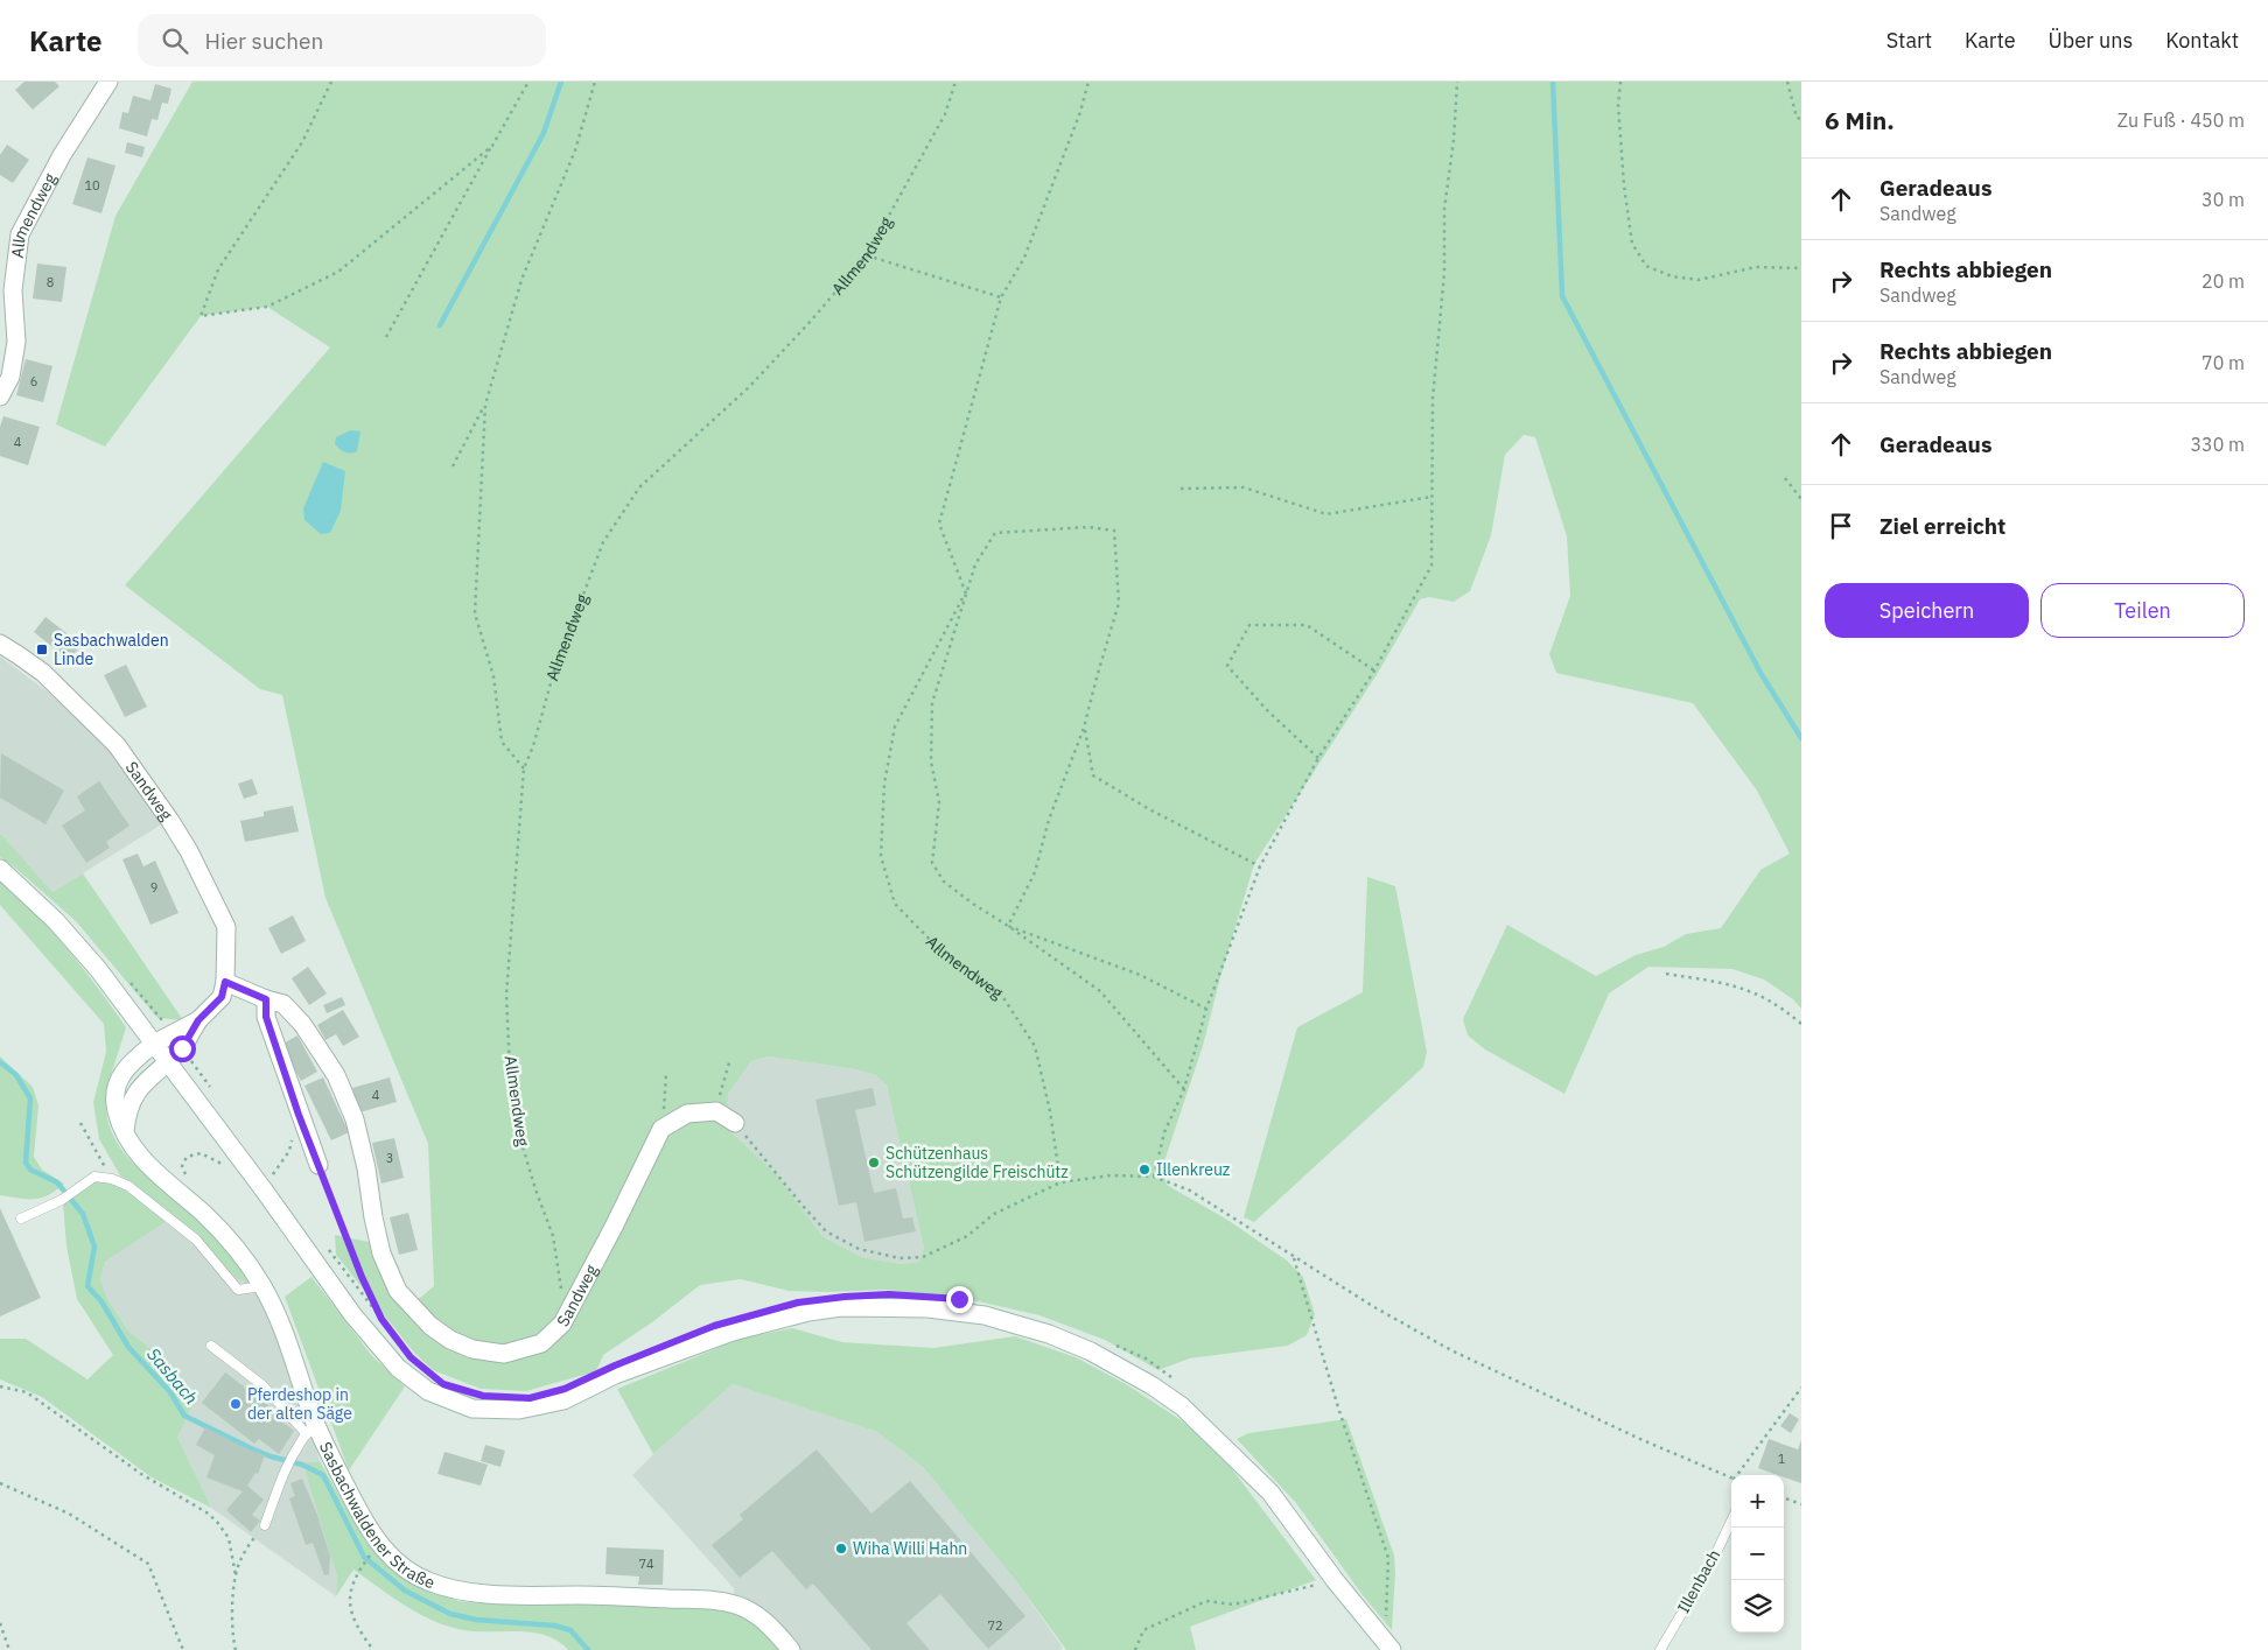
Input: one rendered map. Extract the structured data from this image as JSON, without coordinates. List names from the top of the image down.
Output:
{
  "streets": {
    "main road": ["Allmendweg", "Sandweg", "Sasbachwaldener Straße"],
    "lane": ["Illenbach"]
  },
  "crossings": [
    ["Allmendweg", "Sandweg"],
    ["Sandweg", "Sasbachwaldener Straße"]
  ],
  "water": ["Sasbach"],
  "places": {
    "transit": ["Sasbachwalden Linde"],
    "other": [
      "Schützenhaus Schützengilde Freischütz",
      "Illenkreuz",
      "Pferdeshop in der alten Säge",
      "Wiha Willi Hahn"
    ]
  },
  "house_numbers": [
    "10",
    "8",
    "6",
    "4",
    "9",
    "4",
    "3",
    "1",
    "74",
    "72"
  ],
  "page": {
    "header": "Karte",
    "search": "Hier suchen",
    "nav": [
      "Start",
      "Karte",
      "Über uns",
      "Kontakt"
    ],
    "heading": ["6 Min.", "Zu Fuß · 450 m"],
    "list": [
      ["Geradeaus", "Sandweg", "30 m"],
      ["Rechts abbiegen", "Sandweg", "20 m"],
      ["Rechts abbiegen", "Sandweg", "70 m"],
      ["Geradeaus", "330 m"],
      "Ziel erreicht"
    ],
    "buttons": ["Speichern", "Teilen"],
    "map_buttons": ["+", "−"]
  }
}
